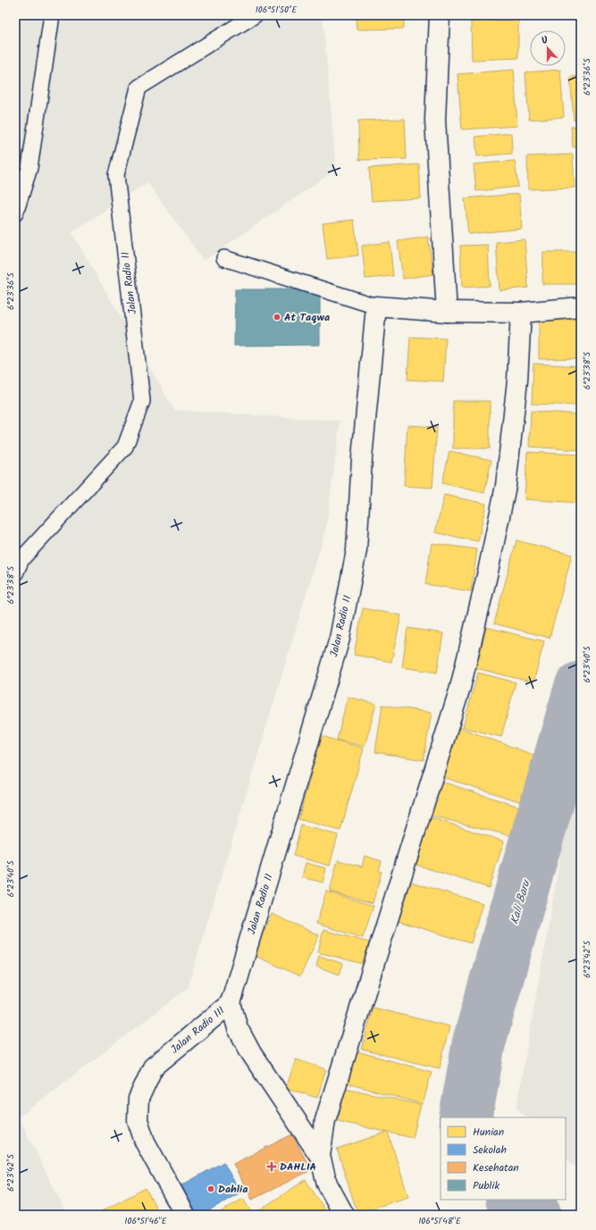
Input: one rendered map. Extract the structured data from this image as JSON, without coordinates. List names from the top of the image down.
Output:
{
  "streets": {
    "street": ["Jalan Radio II", "Jalan Radio III"]
  },
  "crossings": [
    ["Jalan Radio II", "Jalan Radio III"]
  ],
  "water": ["Kali Baru"],
  "places": {
    "other": ["At Taqwa", "Dahlia"],
    "health": ["DAHLIA"]
  },
  "legend": [
    "Hunian",
    "Sekolah",
    "Kesehatan",
    "Publik"
  ],
  "north": "top",
  "coordinates": [
    "106°51'50\"E",
    "6°23'36\"S",
    "6°23'38\"S",
    "6°23'40\"S",
    "6°23'42\"S",
    "106°51'46\"E",
    "106°51'48\"E"
  ]
}
